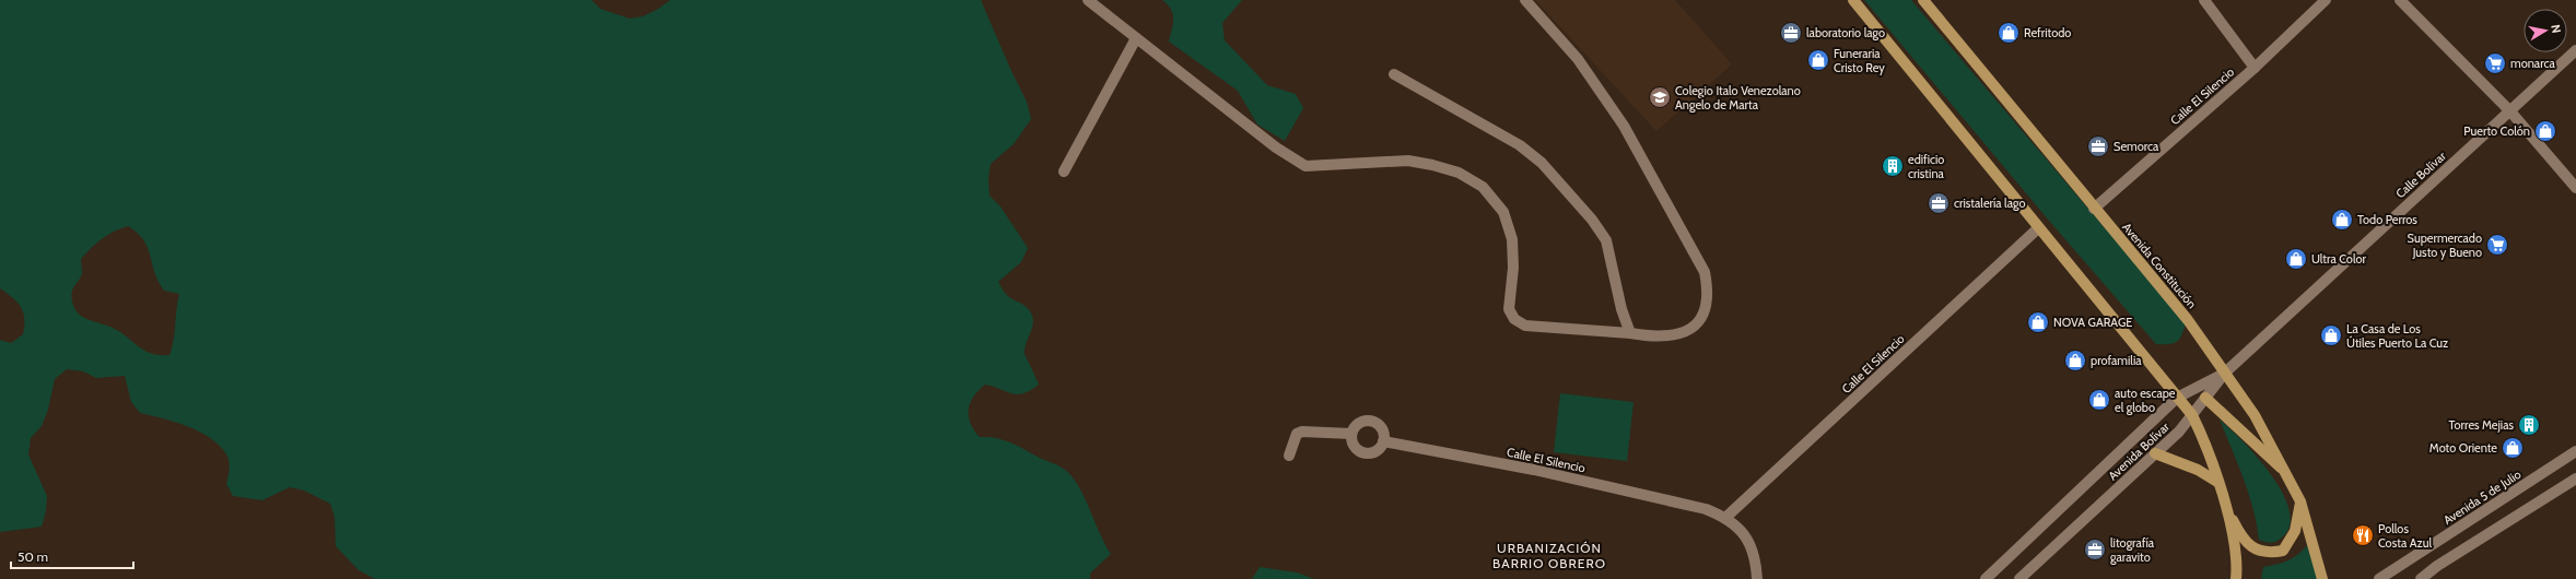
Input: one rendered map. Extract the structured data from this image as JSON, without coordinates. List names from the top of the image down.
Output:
{
  "streets": {
    "main road": ["Avenida Constitución"],
    "street": [
      "Calle El Silencio",
      "Calle Bolívar",
      "Avenida Bolívar",
      "Avenida 5 de Julio"
    ]
  },
  "crossings": [
    ["Calle El Silencio", "Avenida Constitución"],
    ["Calle Bolívar", "Avenida Constitución"],
    ["Calle Bolívar", "Avenida Bolívar"],
    ["Avenida Constitución", "Avenida Bolívar"]
  ],
  "districts": ["URBANIZACIÓN BARRIO OBRERO"],
  "places": {
    "office": [
      "laboratorio lago",
      "Semorca",
      "cristalería lago",
      "litografía garavito"
    ],
    "shop": [
      "Refritodo",
      "Funeraria Cristo Rey",
      "Puerto Colón",
      "Todo Perros",
      "Ultra Color",
      "NOVA GARAGE",
      "La Casa de Los Útiles Puerto La Cuz",
      "profamilia",
      "auto escape el globo",
      "Moto Oriente"
    ],
    "supermarket": ["monarca", "Supermercado Justo y Bueno"],
    "school or university": ["Colegio Italo Venezolano Angelo de Marta"],
    "building": ["edificio cristina", "Torres Mejias"],
    "restaurant": ["Pollos Costa Azul"]
  },
  "scale_bar": "50 m",
  "north": "right"
}
